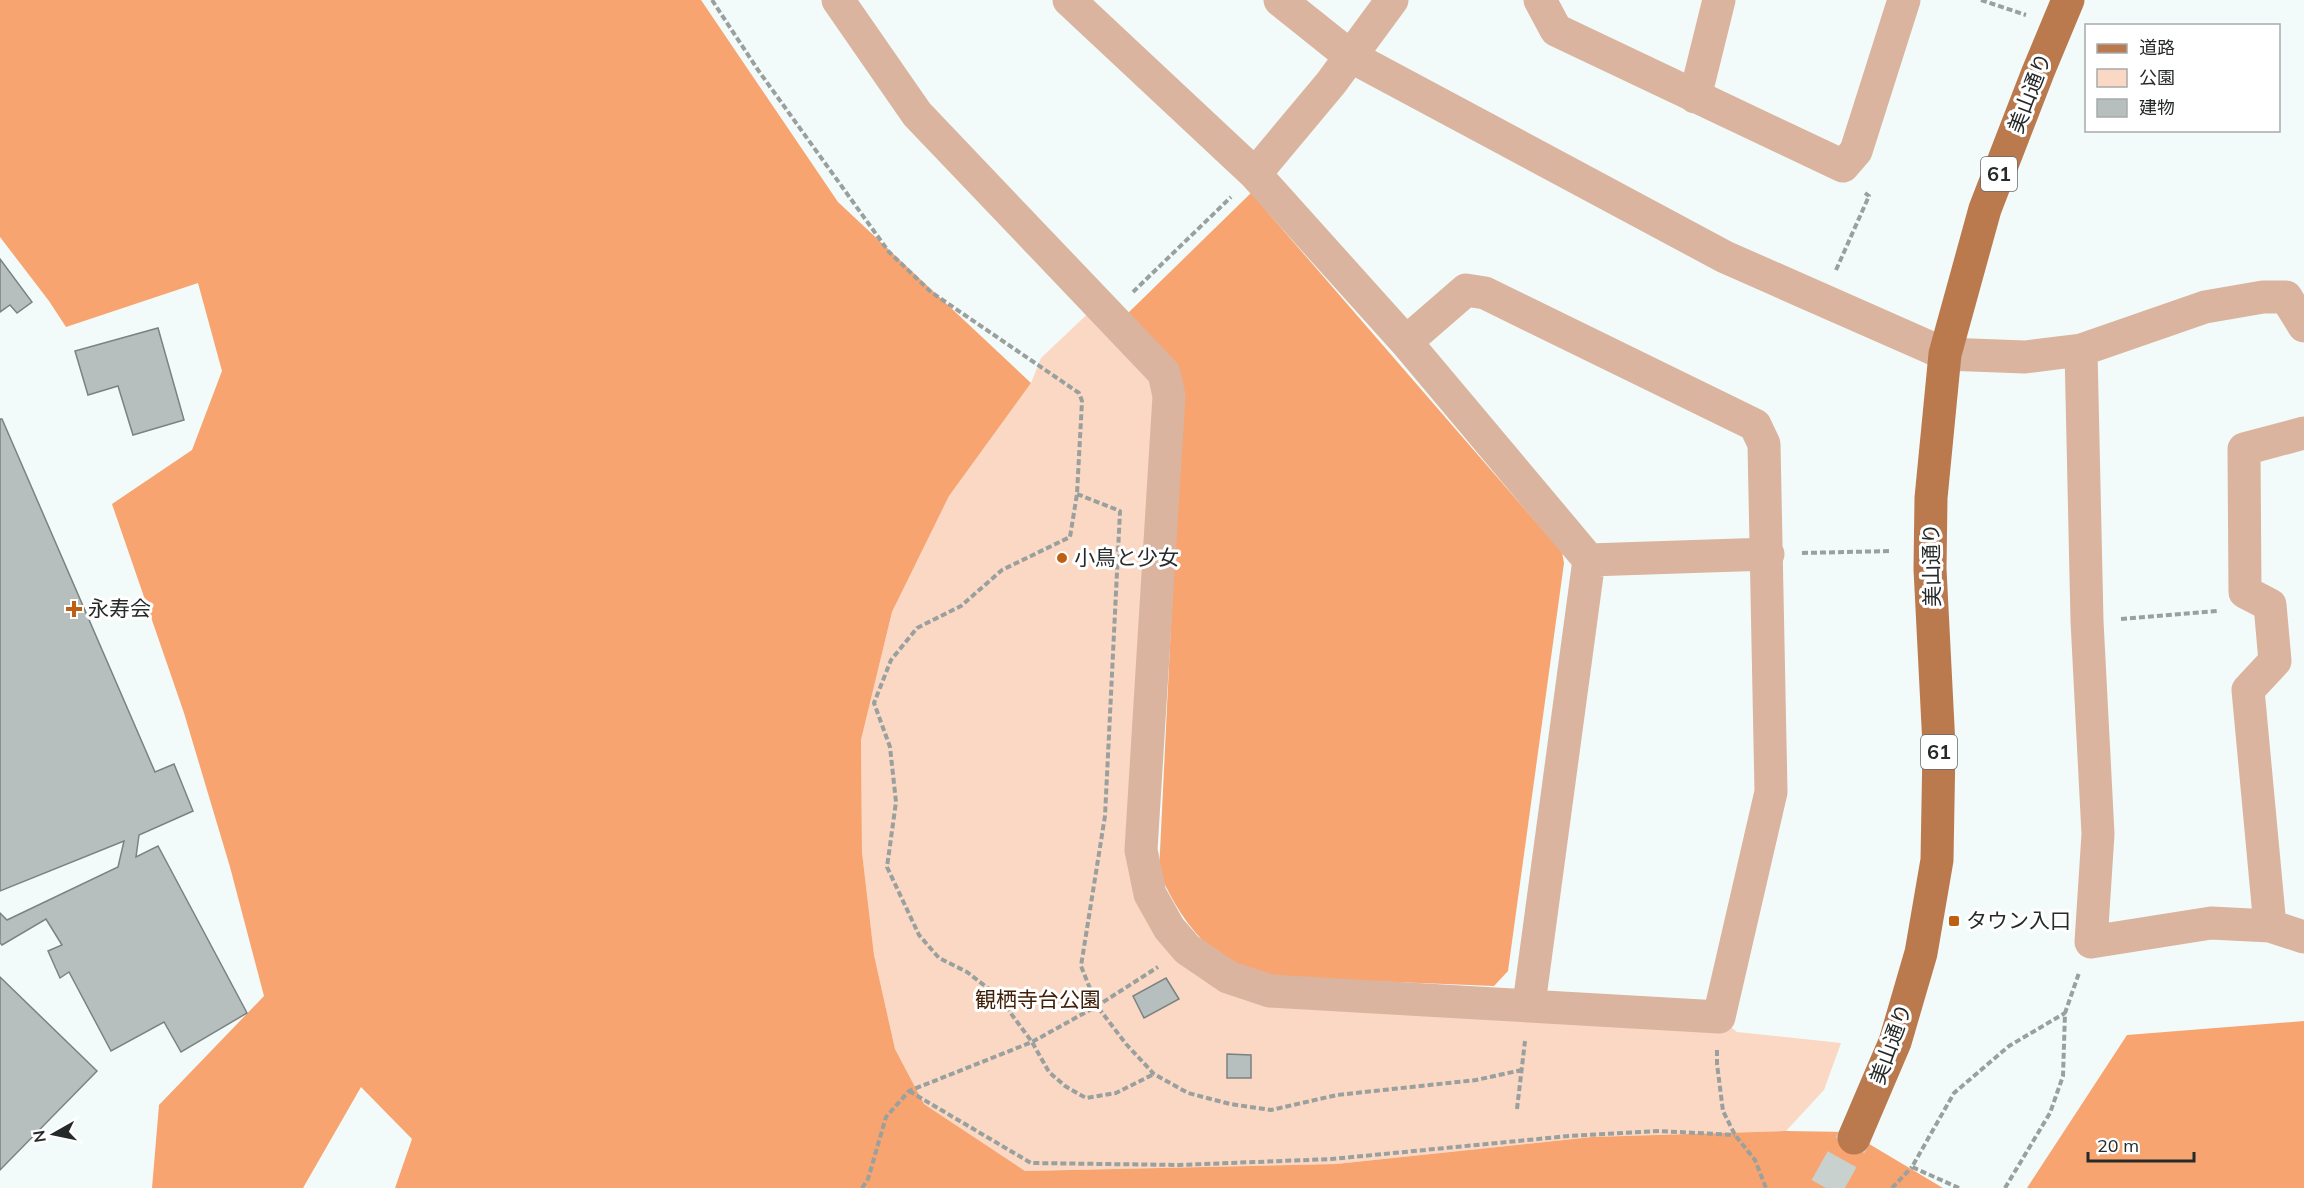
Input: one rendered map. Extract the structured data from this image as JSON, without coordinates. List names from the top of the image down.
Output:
{
  "streets": {
    "main road": ["美山通り", "61"]
  },
  "parks": ["観栖寺台公園"],
  "places": {
    "other": ["小鳥と少女"],
    "health": ["永寿会"],
    "transit": ["タウン入口"]
  },
  "legend": ["道路", "公園", "建物"],
  "scale_bar": "20 m",
  "north": "left"
}
